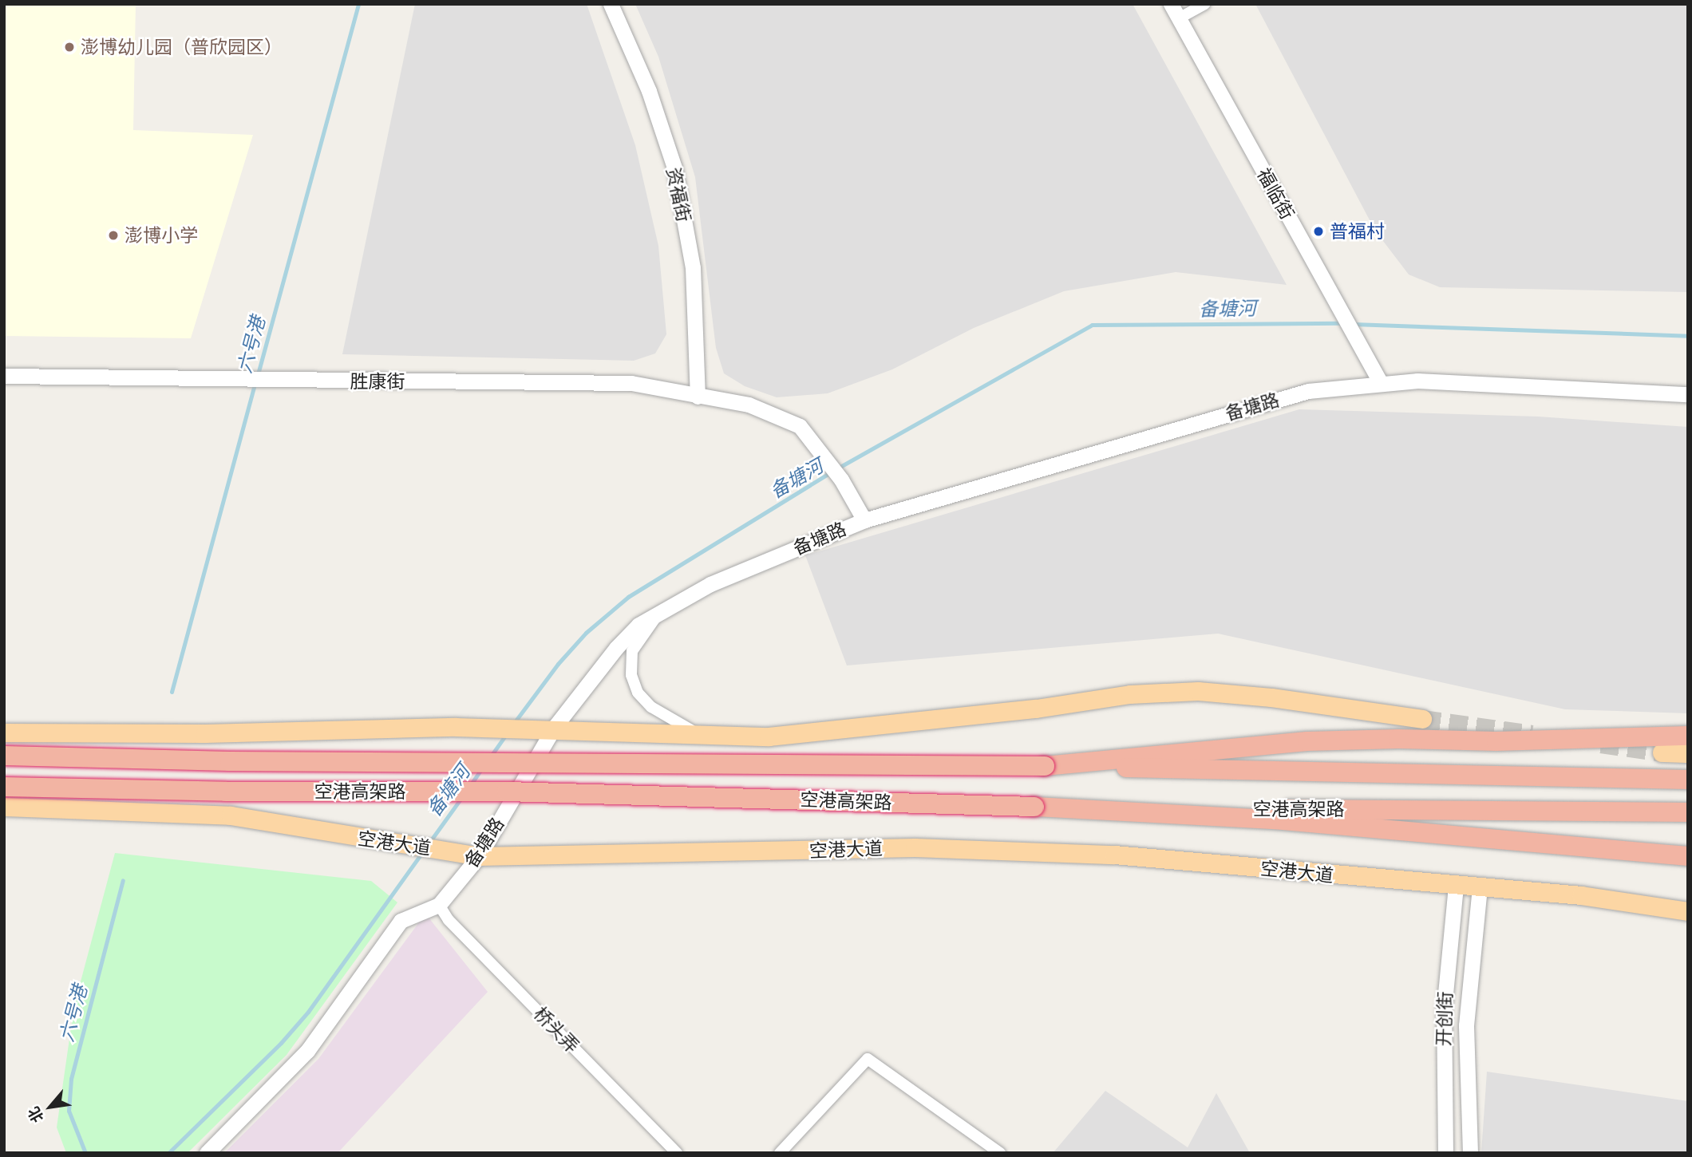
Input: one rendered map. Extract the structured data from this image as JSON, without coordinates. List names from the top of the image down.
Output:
{
  "streets": {
    "highway": ["空港高架路"],
    "main road": ["空港大道"],
    "street": [
      "福临街",
      "资福街",
      "胜康街",
      "备塘路",
      "开创街",
      "桥头弄"
    ]
  },
  "crossings": [
    ["福临街", "备塘路"],
    ["资福街", "胜康街"],
    ["胜康街", "备塘路"],
    ["备塘路", "空港大道"],
    ["备塘路", "桥头弄"],
    ["空港大道", "开创街"]
  ],
  "water": ["备塘河", "六号港"],
  "places": ["澎博幼儿园（普欣园区）", "普福村", "澎博小学"],
  "north": "bottom left"
}
